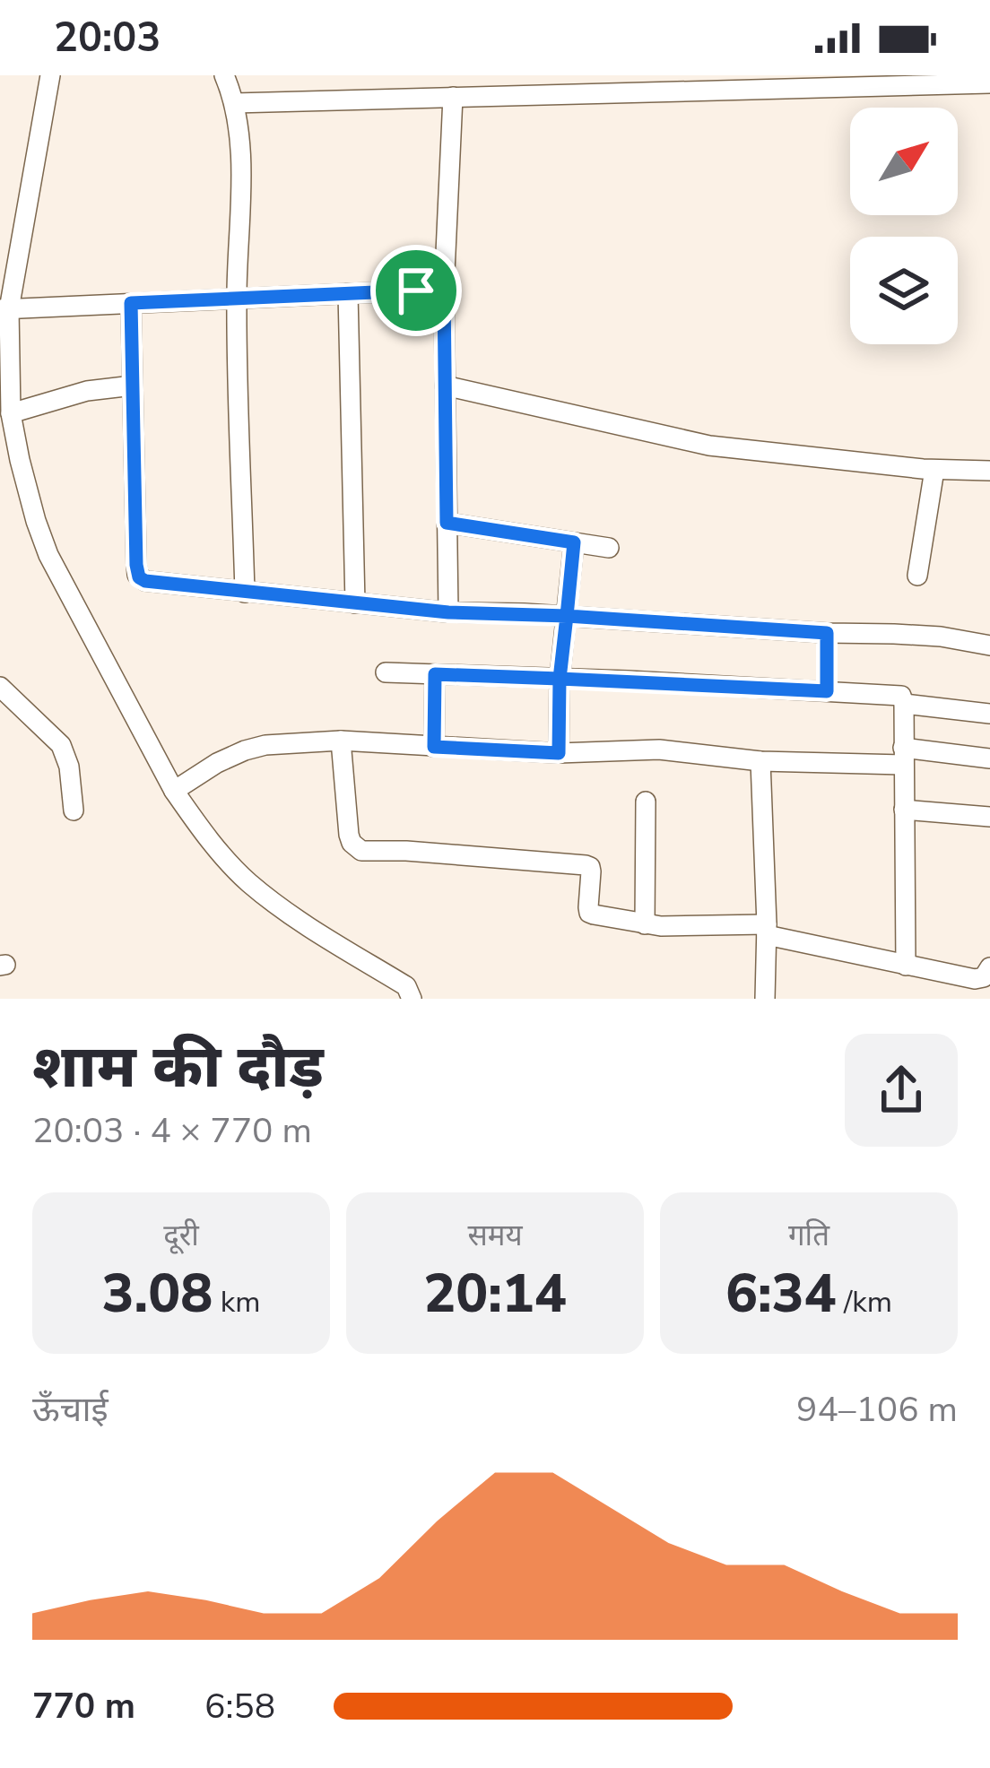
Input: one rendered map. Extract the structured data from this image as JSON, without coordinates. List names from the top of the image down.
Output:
{
  "north": "top right",
  "page": {
    "status": "20:03",
    "heading": ["शाम की दौड़", "20:03 · 4 × 770 m"],
    "stats": [
      ["दूरी", "3.08 km"],
      ["समय", "20:14"],
      ["गति", "6:34 /km"]
    ],
    "chart": ["ऊँचाई", "94–106 m"],
    "list": [
      {
        "name": "770 m",
        "note": "6:58"
      }
    ]
  }
}
